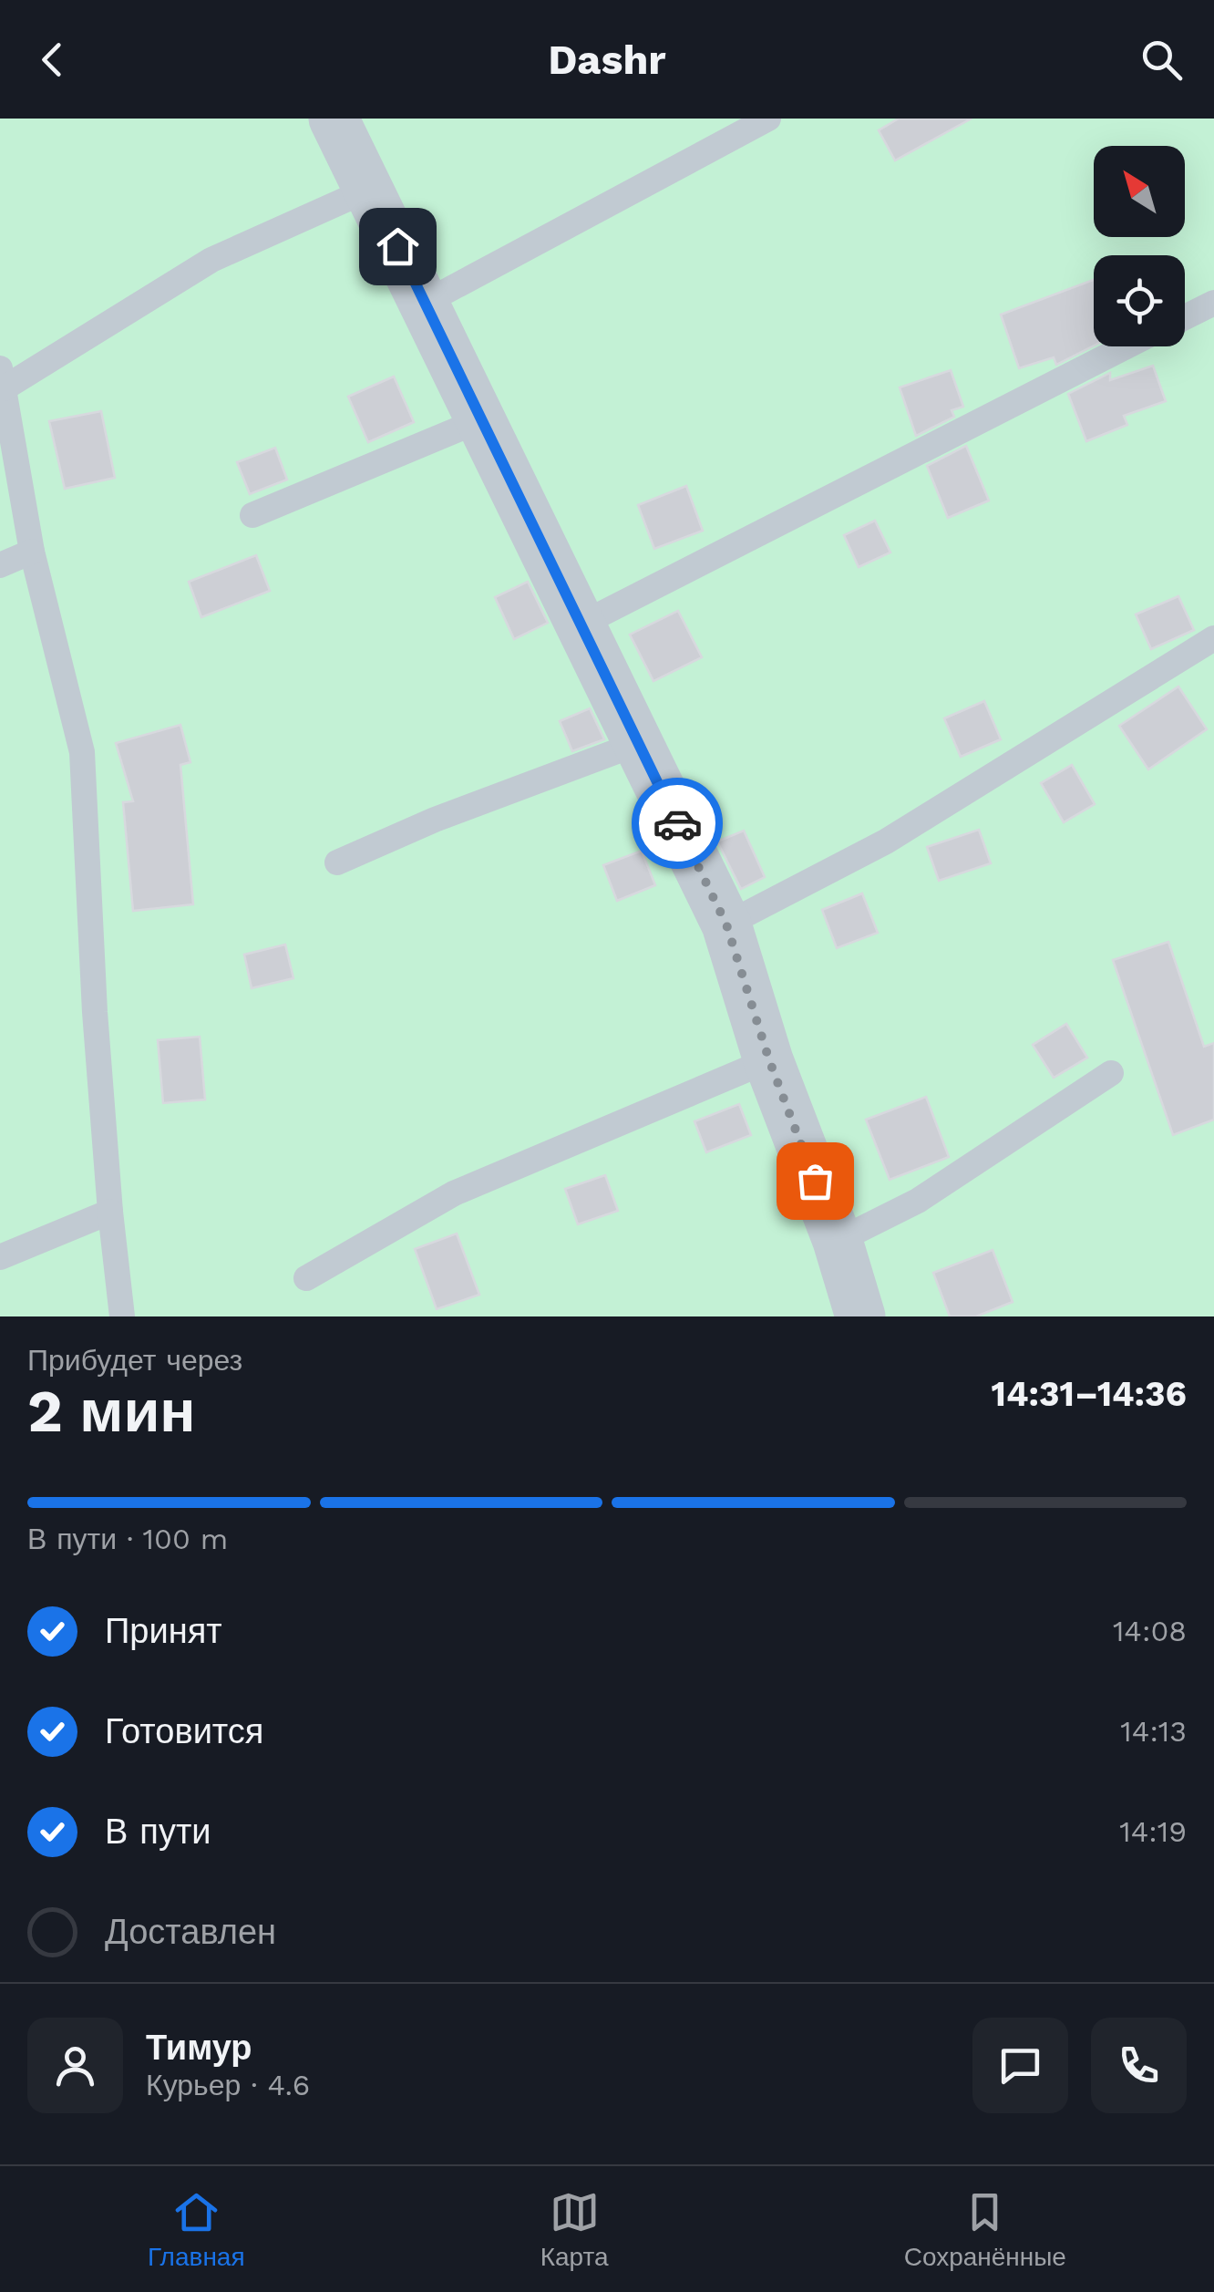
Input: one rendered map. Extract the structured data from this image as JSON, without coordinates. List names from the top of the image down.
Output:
{
  "north": "top left",
  "page": {
    "header": "Dashr",
    "heading": ["2 мин", "Прибудет через", "14:31–14:36"],
    "panel": ["Тимур", "Курьер · 4.6"],
    "bar": "В пути · 100 m",
    "list": [
      ["Принят", "14:08"],
      ["Готовится", "14:13"],
      ["В пути", "14:19"],
      "Доставлен"
    ],
    "tabs": ["Главная", "Карта", "Сохранённые"]
  }
}
